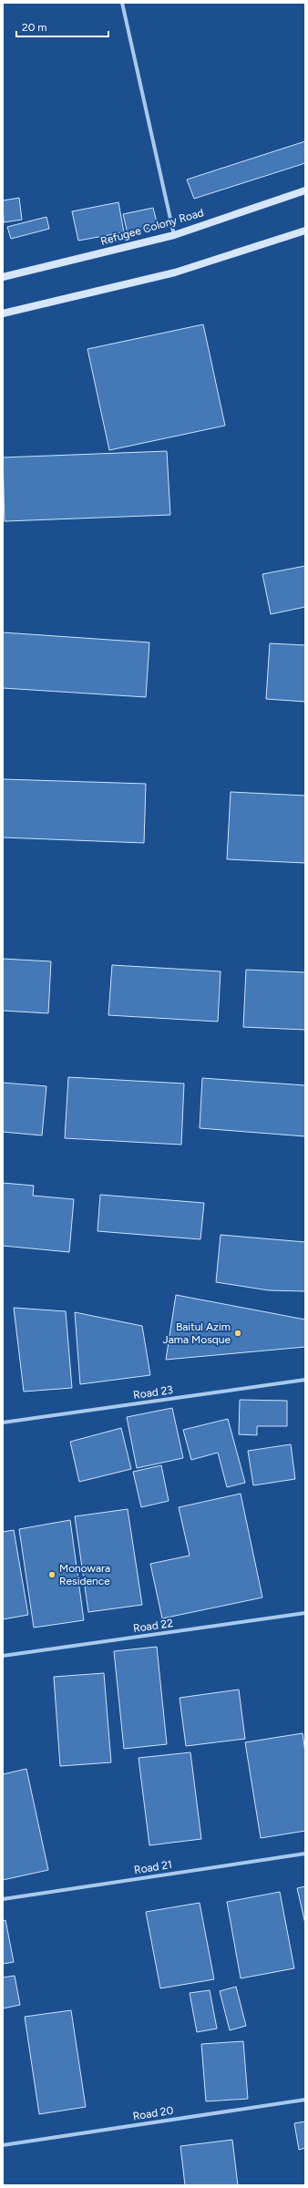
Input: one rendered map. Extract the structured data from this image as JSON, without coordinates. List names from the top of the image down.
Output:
{
  "streets": {
    "main road": ["Refugee Colony Road"],
    "street": [
      "Road 23",
      "Road 22",
      "Road 21",
      "Road 20"
    ]
  },
  "places": ["Baitul Azim Jama Mosque", "Monowara Residence"],
  "scale_bar": "20 m"
}
